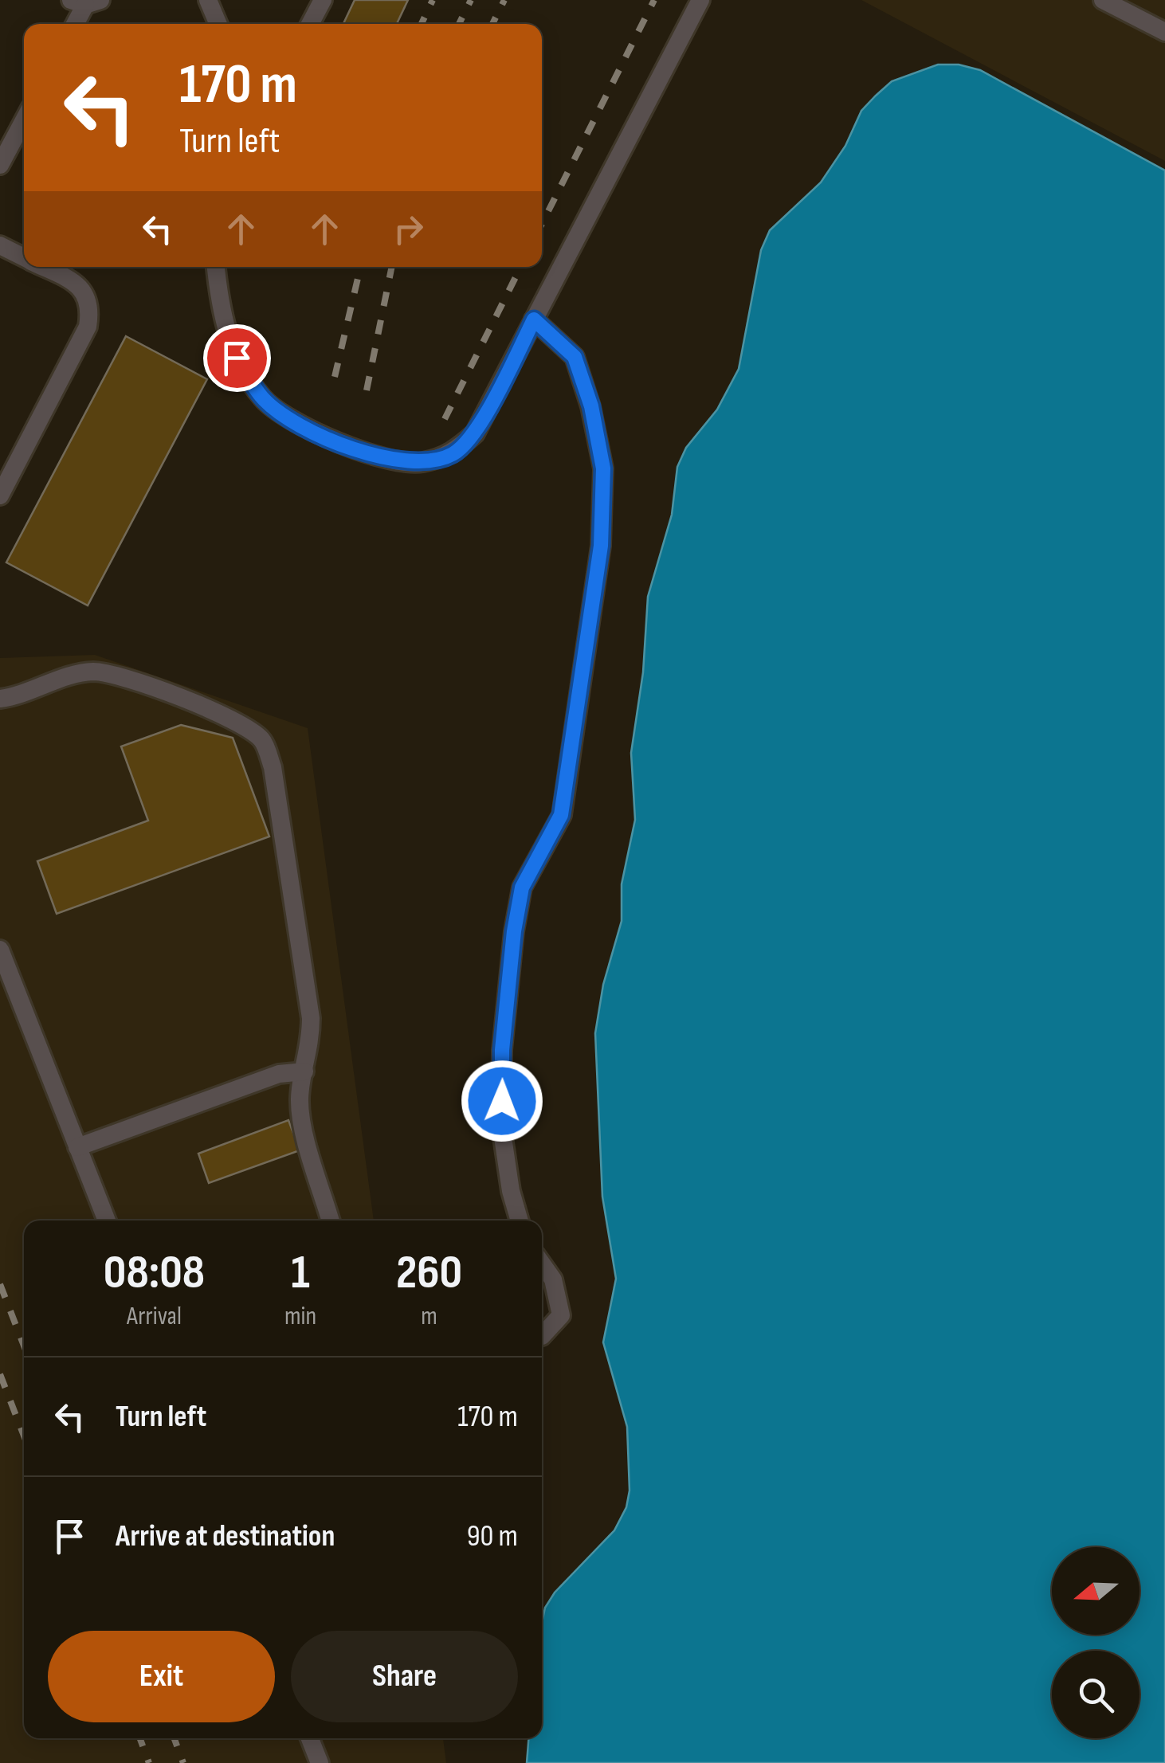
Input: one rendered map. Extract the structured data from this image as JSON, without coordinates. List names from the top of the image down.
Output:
{
  "north": "left",
  "page": {
    "turn": ["170 m", "Turn left"],
    "eta": [
      "08:08",
      "Arrival",
      "1",
      "min",
      "260",
      "m"
    ],
    "list": [
      {
        "name": "Turn left",
        "value": "170 m"
      },
      {
        "name": "Arrive at destination",
        "value": "90 m"
      }
    ],
    "buttons": ["Exit", "Share"]
  }
}
